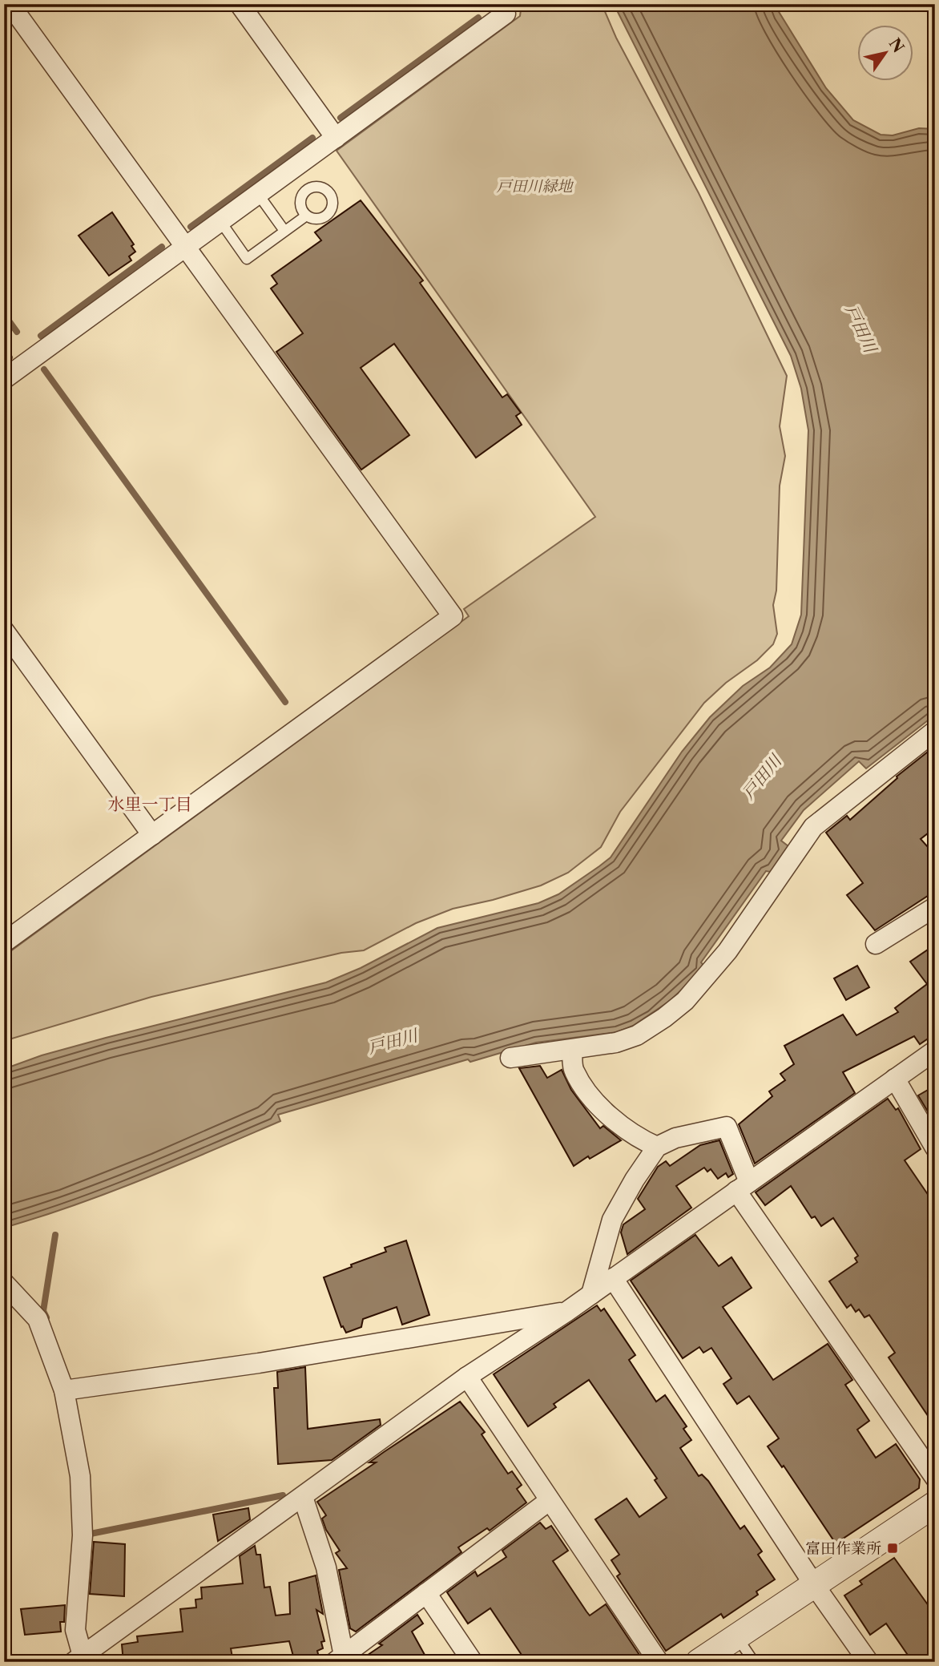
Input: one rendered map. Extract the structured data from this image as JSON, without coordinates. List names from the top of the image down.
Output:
{
  "districts": ["水里一丁目"],
  "water": ["戸田川"],
  "parks": ["戸田川緑地"],
  "places": {
    "transit": ["富田作業所"]
  },
  "north": "top right"
}
